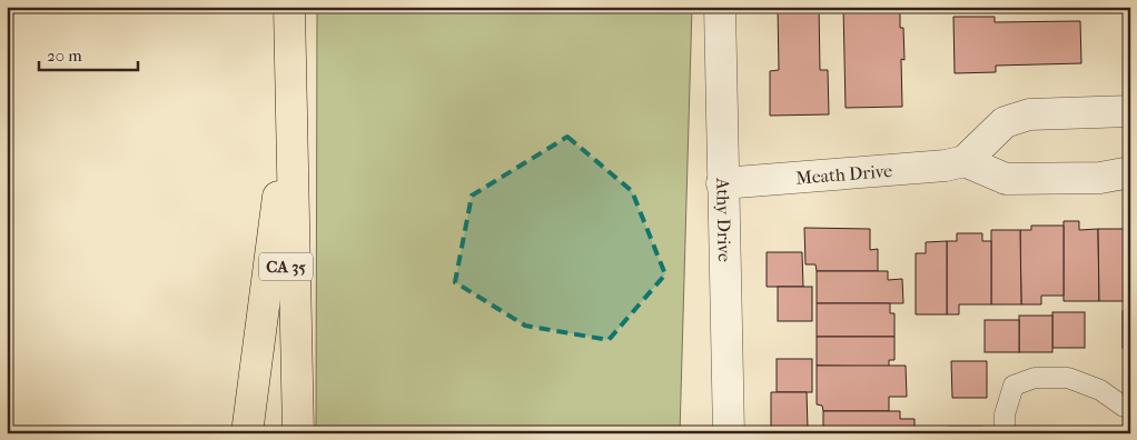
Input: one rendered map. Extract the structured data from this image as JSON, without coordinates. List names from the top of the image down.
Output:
{
  "streets": {
    "main road": ["CA 35"],
    "street": ["Meath Drive", "Athy Drive"]
  },
  "crossings": [
    ["Meath Drive", "Athy Drive"]
  ],
  "scale_bar": "20 m"
}
